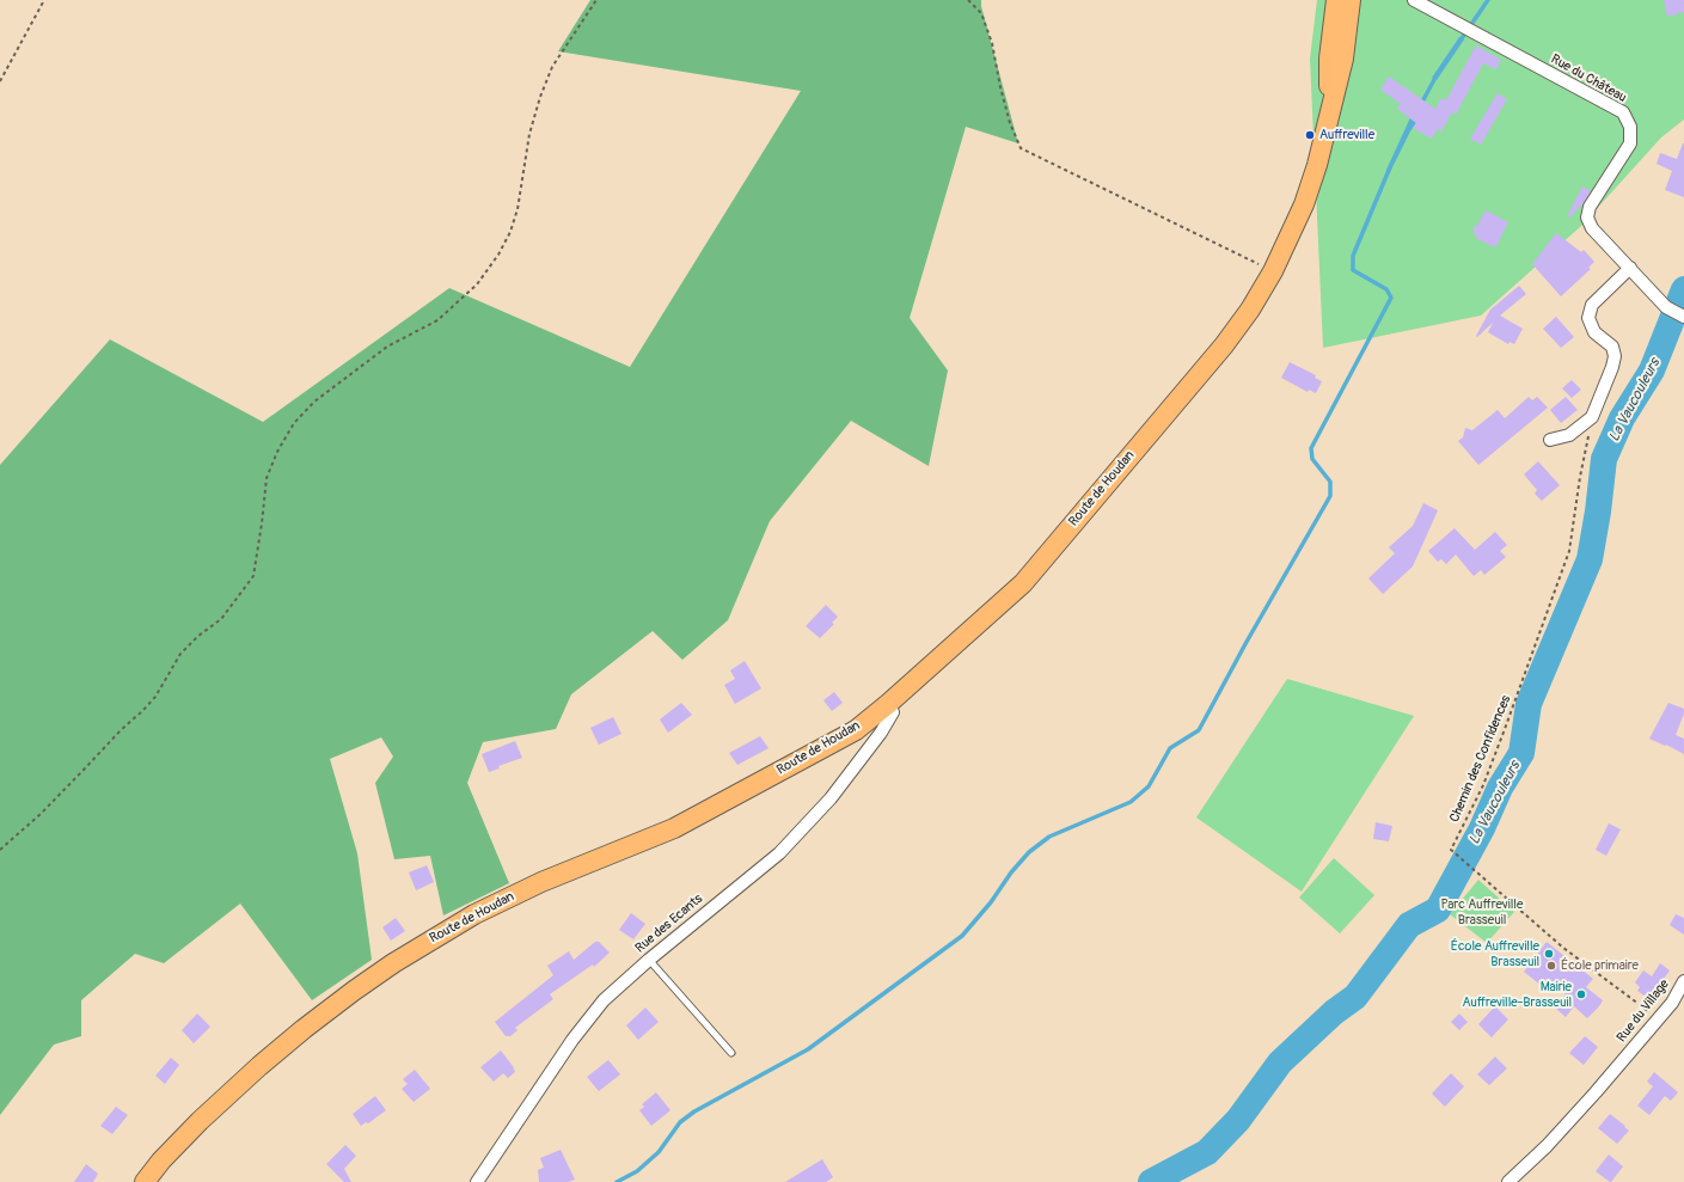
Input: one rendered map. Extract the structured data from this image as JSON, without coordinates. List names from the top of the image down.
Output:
{
  "streets": {
    "main road": ["Route de Houdan"],
    "street": ["Rue du Château", "Rue des Ecants", "Rue du Village"],
    "path": ["Chemin des Confidences"]
  },
  "crossings": [
    ["Route de Houdan", "Rue des Ecants"],
    ["Chemin des Confidences", "Rue du Village"]
  ],
  "water": ["La Vaucouleurs"],
  "parks": ["Parc Auffreville Brasseuil"],
  "places": [
    "Auffreville",
    "École Auffreville Brasseuil",
    "École primaire",
    "Mairie Auffreville-Brasseuil"
  ]
}
